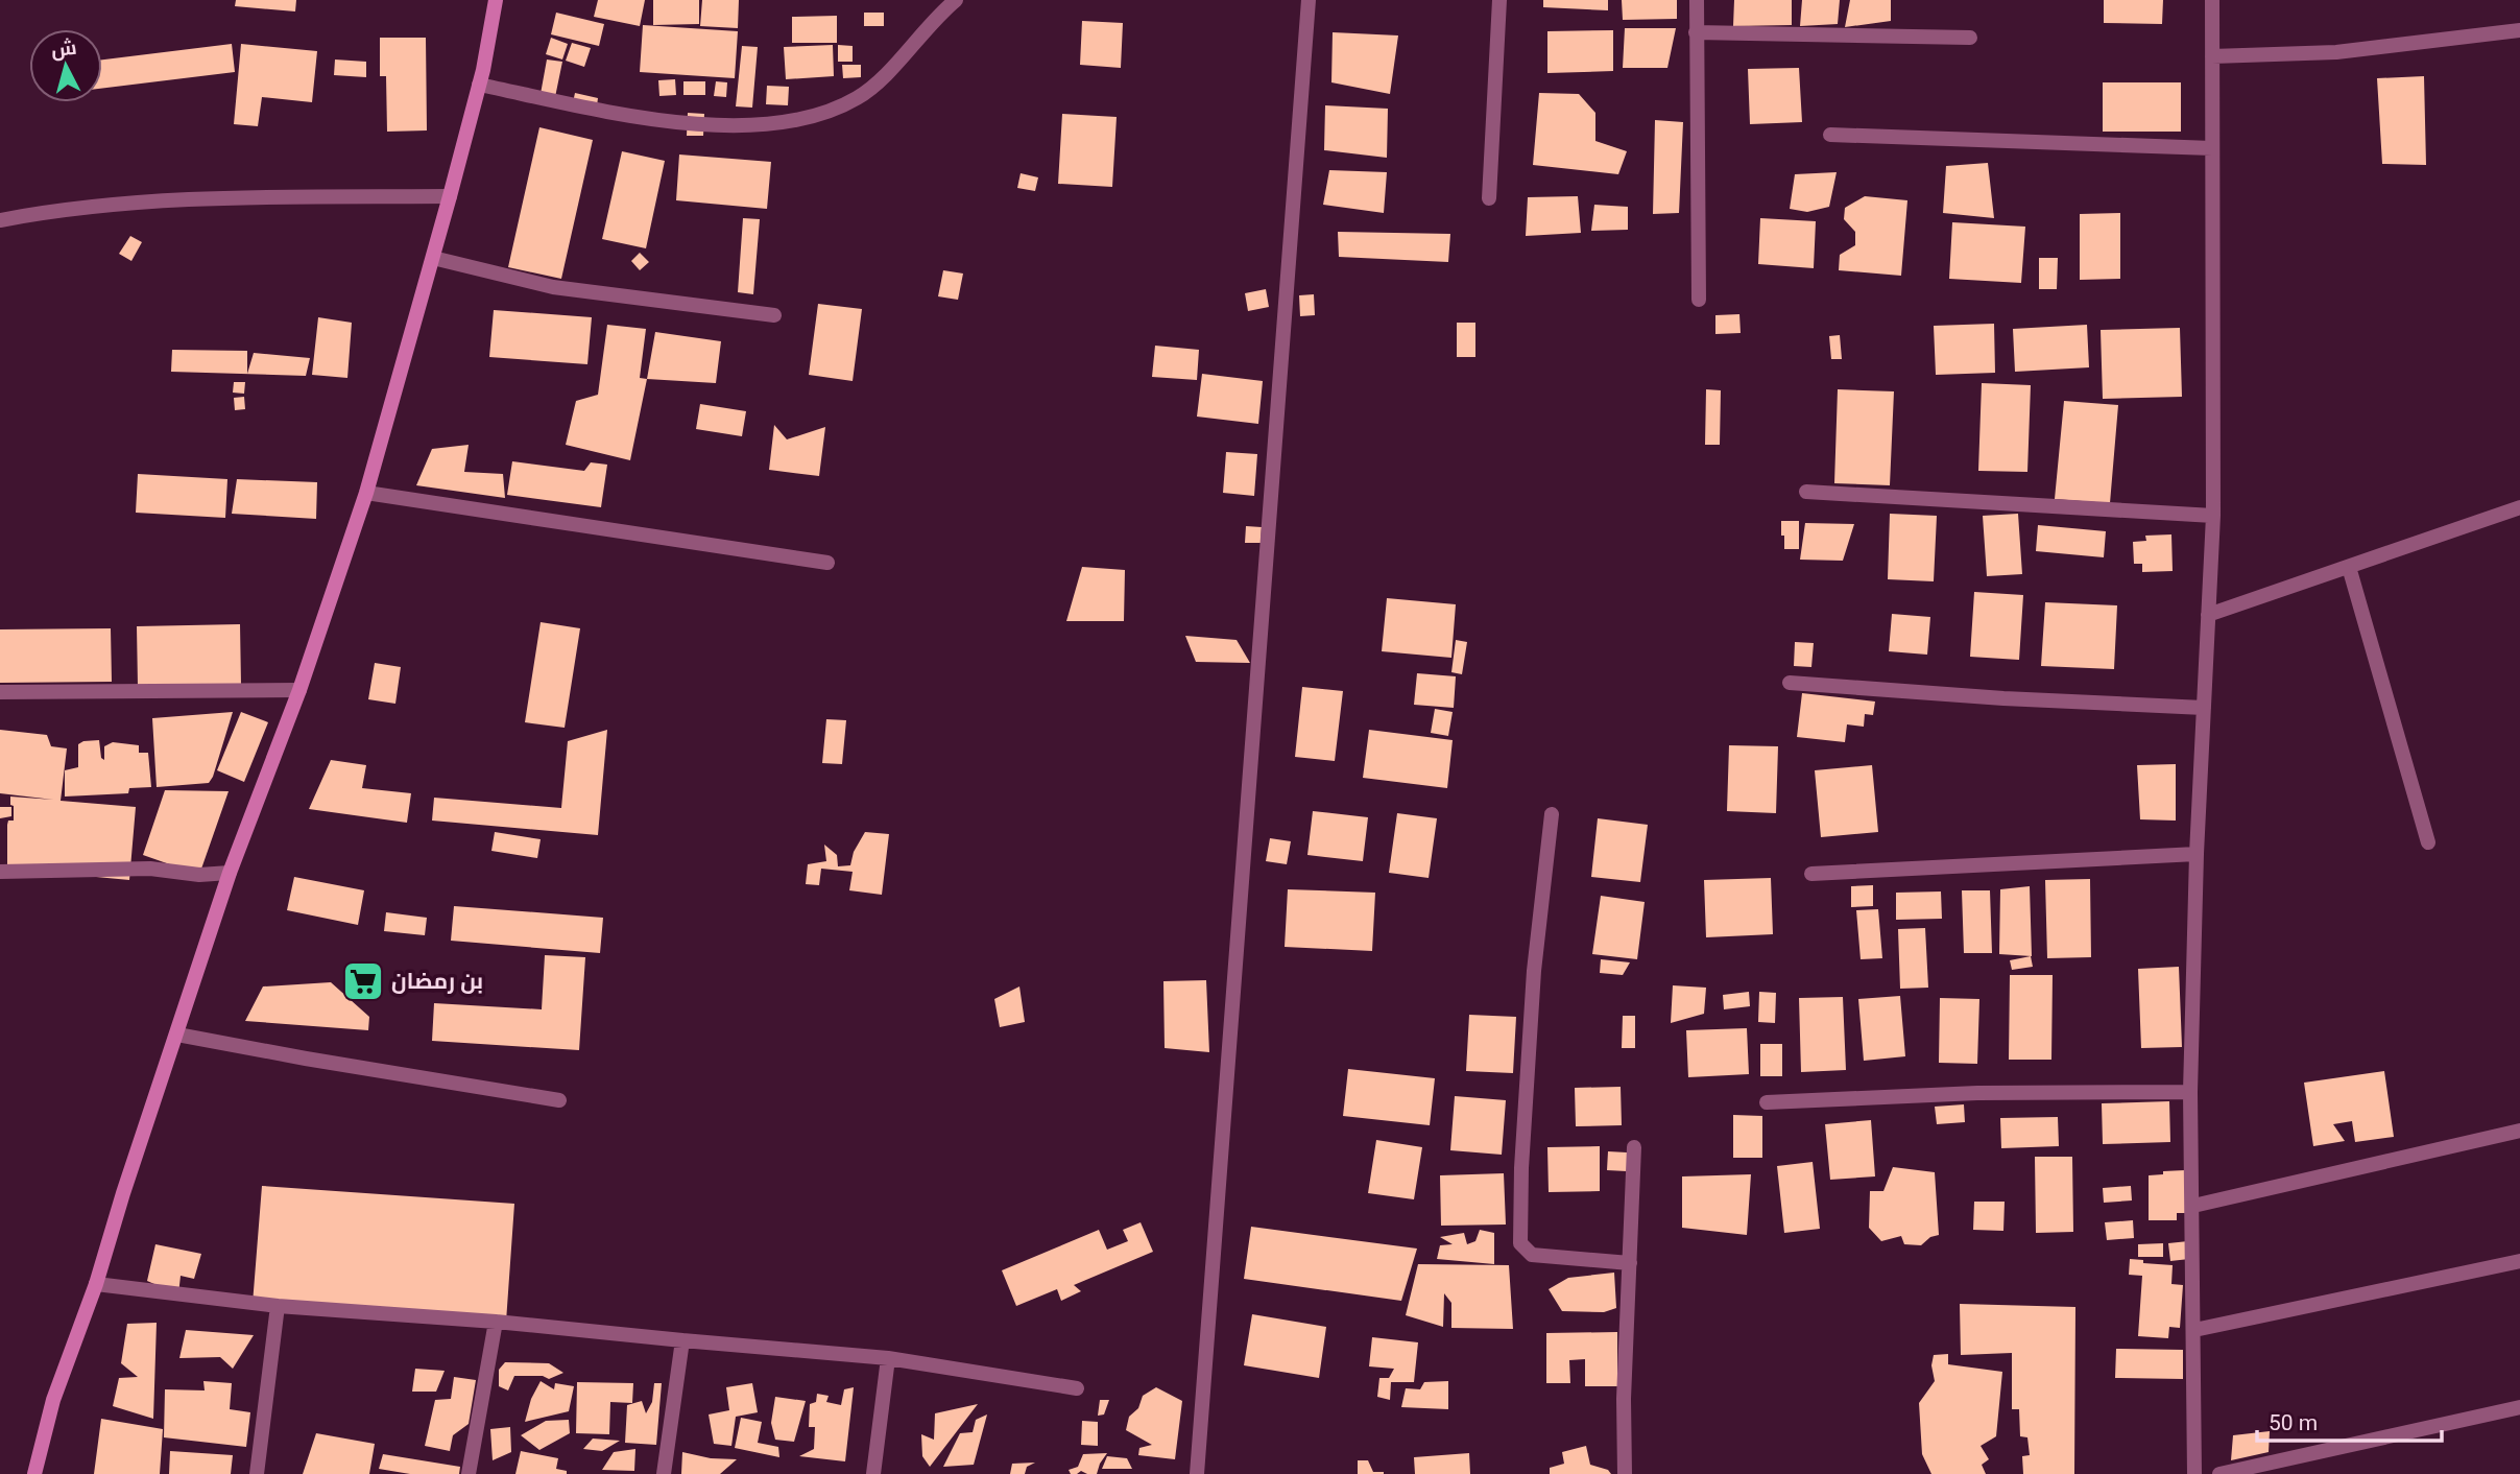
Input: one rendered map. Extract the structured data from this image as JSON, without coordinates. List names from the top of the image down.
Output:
{
  "places": {
    "supermarket": ["بن رمضان"]
  },
  "scale_bar": "50 m",
  "north": "top"
}
